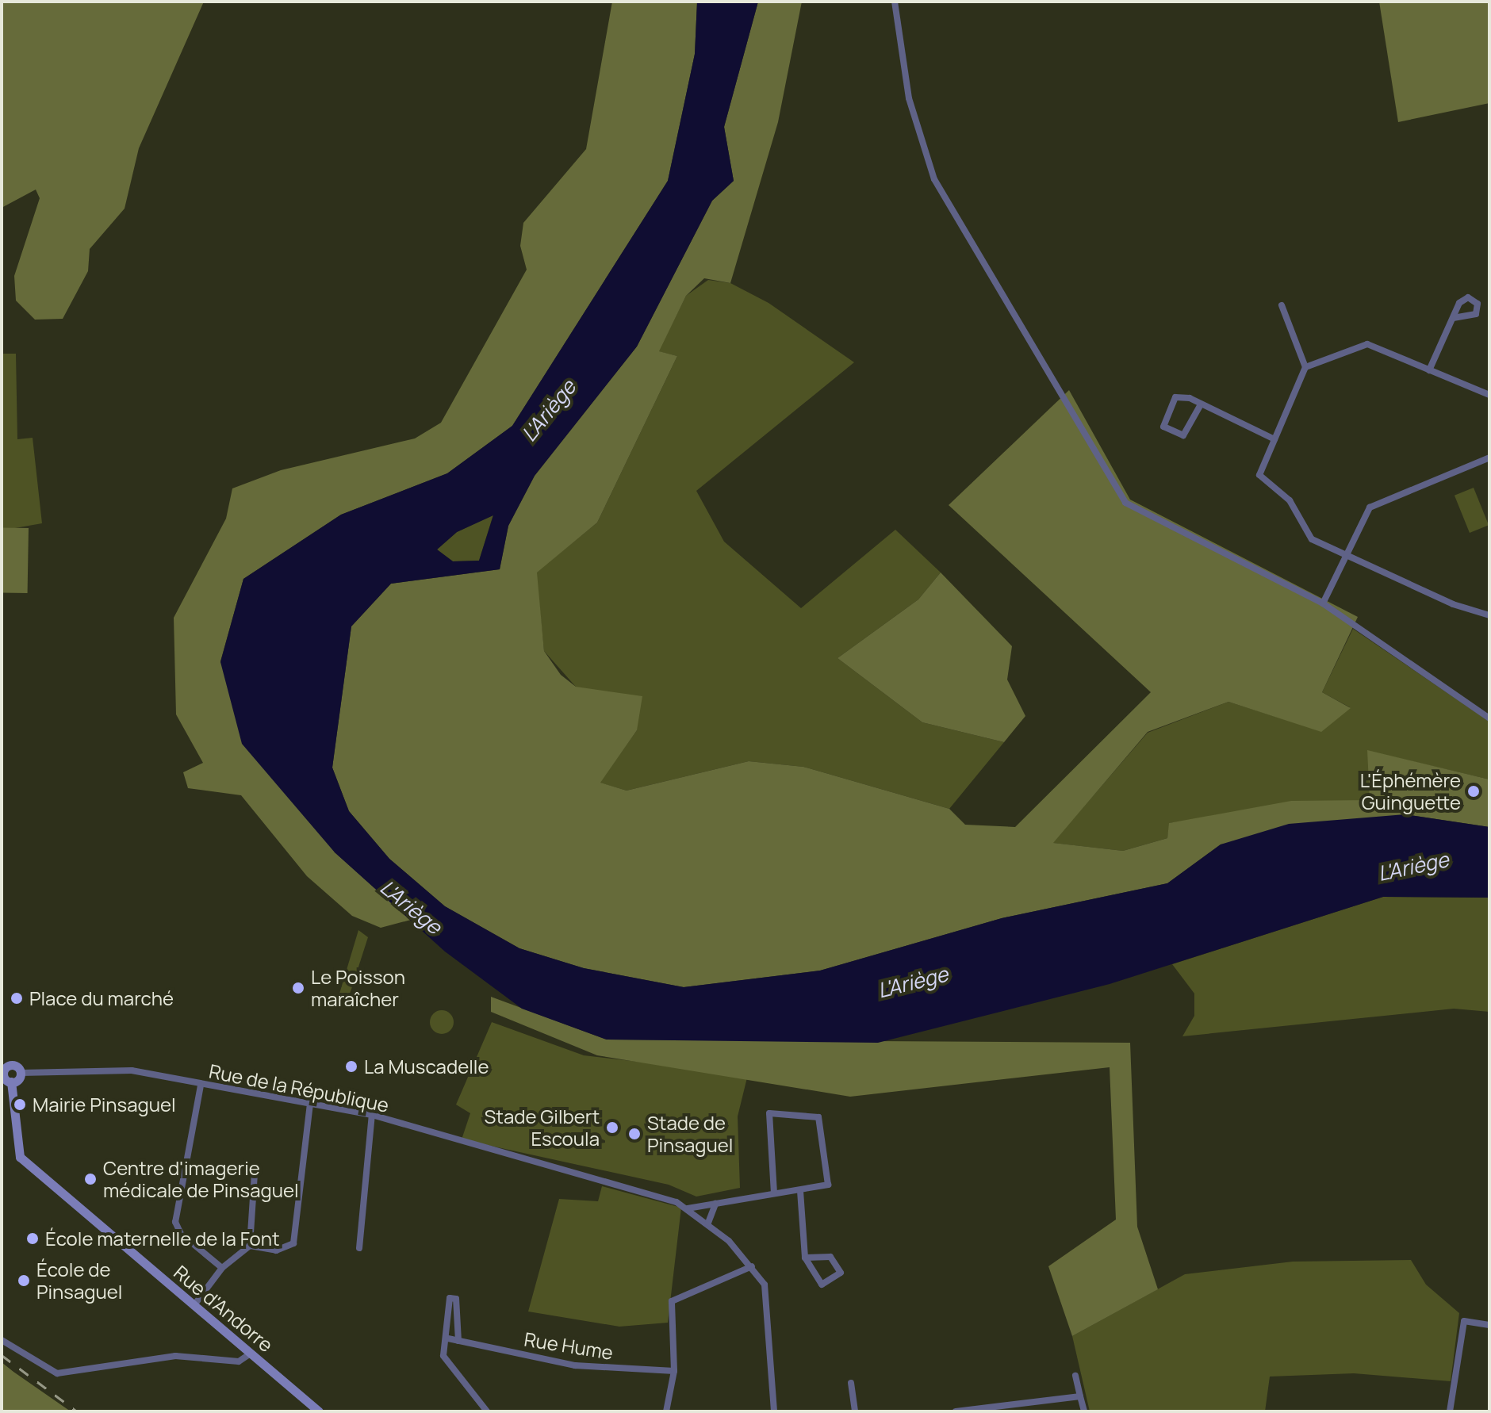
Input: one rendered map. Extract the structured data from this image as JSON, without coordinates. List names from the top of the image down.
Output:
{
  "streets": {
    "main road": ["Rue d'Andorre"],
    "street": ["Rue de la République", "Rue Hume"]
  },
  "water": ["L'Ariège"],
  "places": [
    "L'Éphémère Guinguette",
    "Le Poisson maraîcher",
    "Place du marché",
    "La Muscadelle",
    "Mairie Pinsaguel",
    "Stade Gilbert Escoula",
    "Stade de Pinsaguel",
    "Centre d'imagerie médicale de Pinsaguel",
    "École maternelle de la Font",
    "École de Pinsaguel"
  ]
}
